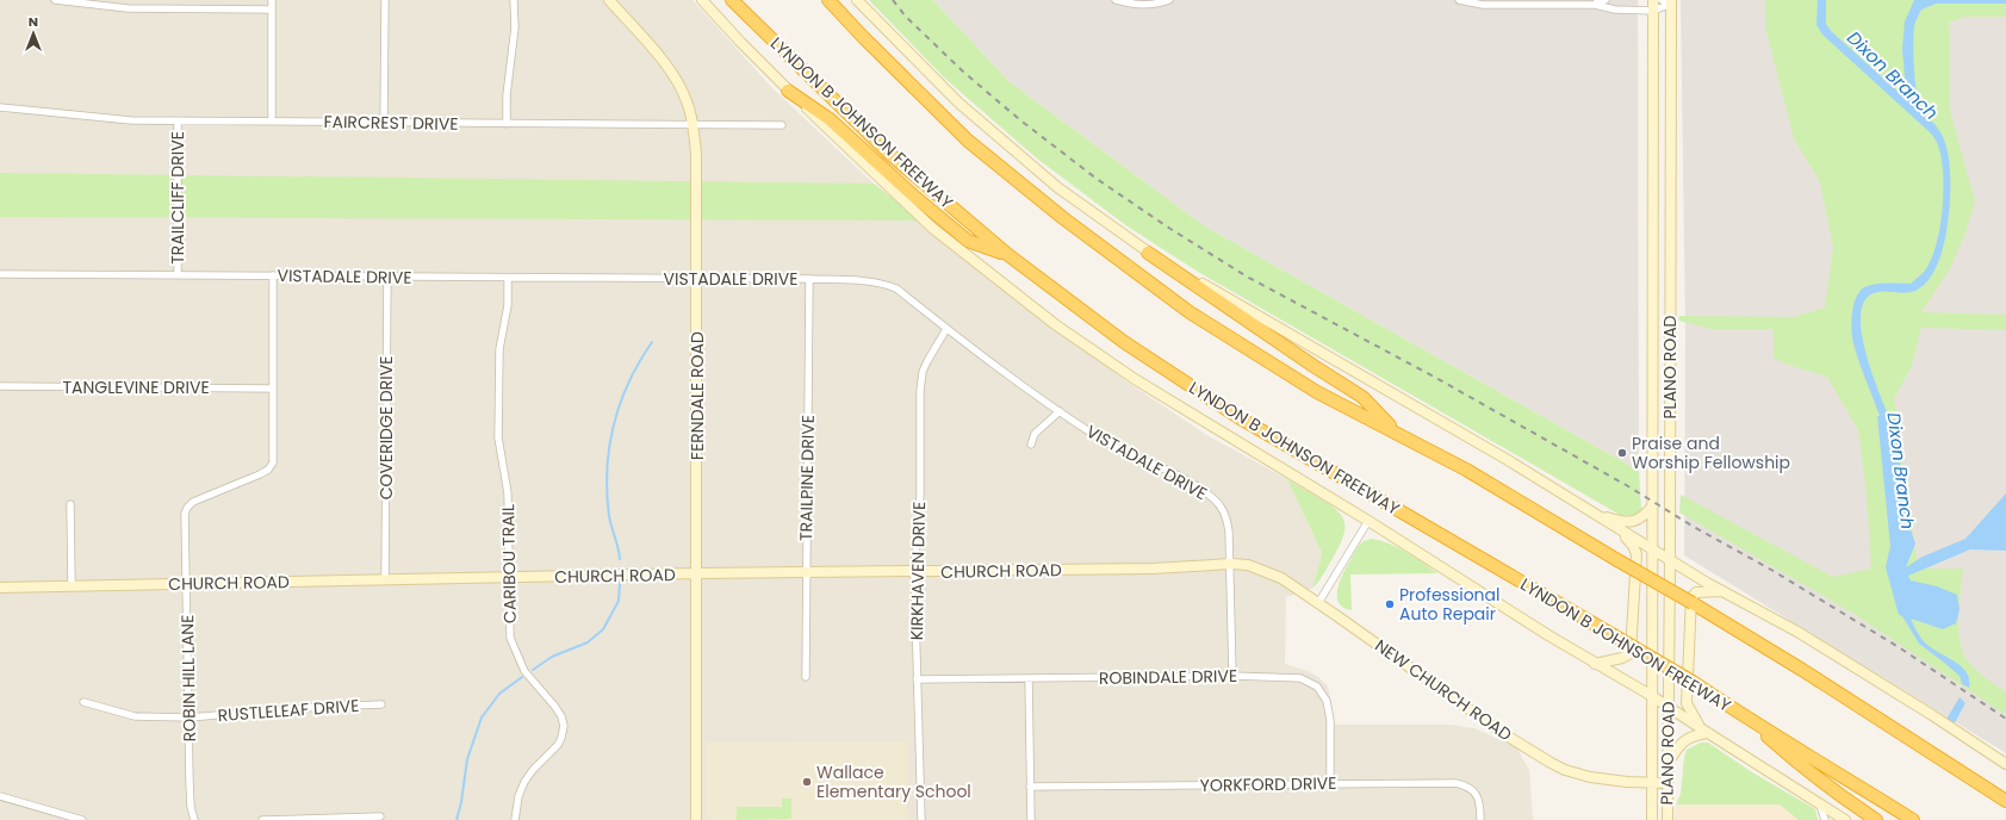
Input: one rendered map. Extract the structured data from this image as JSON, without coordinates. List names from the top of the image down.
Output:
{
  "streets": {
    "highway": ["LYNDON B JOHNSON FREEWAY"],
    "main road": [
      "PLANO ROAD",
      "FERNDALE ROAD",
      "CHURCH ROAD",
      "NEW CHURCH ROAD"
    ],
    "street": [
      "FAIRCREST DRIVE",
      "TRAILCLIFF DRIVE",
      "VISTADALE DRIVE",
      "TANGLEVINE DRIVE",
      "COVERIDGE DRIVE",
      "TRAILPINE DRIVE",
      "CARIBOU TRAIL",
      "KIRKHAVEN DRIVE",
      "ROBINDALE DRIVE",
      "ROBIN HILL LANE",
      "RUSTLELEAF DRIVE",
      "YORKFORD DRIVE"
    ]
  },
  "crossings": [
    ["FAIRCREST DRIVE", "TRAILCLIFF DRIVE"],
    ["FAIRCREST DRIVE", "FERNDALE ROAD"],
    ["TRAILCLIFF DRIVE", "VISTADALE DRIVE"],
    ["VISTADALE DRIVE", "FERNDALE ROAD"],
    ["VISTADALE DRIVE", "COVERIDGE DRIVE"],
    ["VISTADALE DRIVE", "TRAILPINE DRIVE"],
    ["VISTADALE DRIVE", "CARIBOU TRAIL"],
    ["VISTADALE DRIVE", "KIRKHAVEN DRIVE"],
    ["VISTADALE DRIVE", "CHURCH ROAD"],
    ["VISTADALE DRIVE", "ROBINDALE DRIVE"],
    ["VISTADALE DRIVE", "ROBIN HILL LANE"],
    ["VISTADALE DRIVE", "NEW CHURCH ROAD"],
    ["PLANO ROAD", "NEW CHURCH ROAD"],
    ["TANGLEVINE DRIVE", "ROBIN HILL LANE"],
    ["FERNDALE ROAD", "CHURCH ROAD"],
    ["COVERIDGE DRIVE", "CHURCH ROAD"],
    ["TRAILPINE DRIVE", "CHURCH ROAD"],
    ["CARIBOU TRAIL", "CHURCH ROAD"],
    ["KIRKHAVEN DRIVE", "CHURCH ROAD"],
    ["KIRKHAVEN DRIVE", "ROBINDALE DRIVE"],
    ["CHURCH ROAD", "ROBIN HILL LANE"],
    ["CHURCH ROAD", "NEW CHURCH ROAD"],
    ["ROBINDALE DRIVE", "YORKFORD DRIVE"],
    ["ROBIN HILL LANE", "RUSTLELEAF DRIVE"]
  ],
  "water": ["Dixon Branch"],
  "places": ["Praise and Worship Fellowship", "Professional Auto Repair", "Wallace Elementary School"],
  "north": "top"
}
